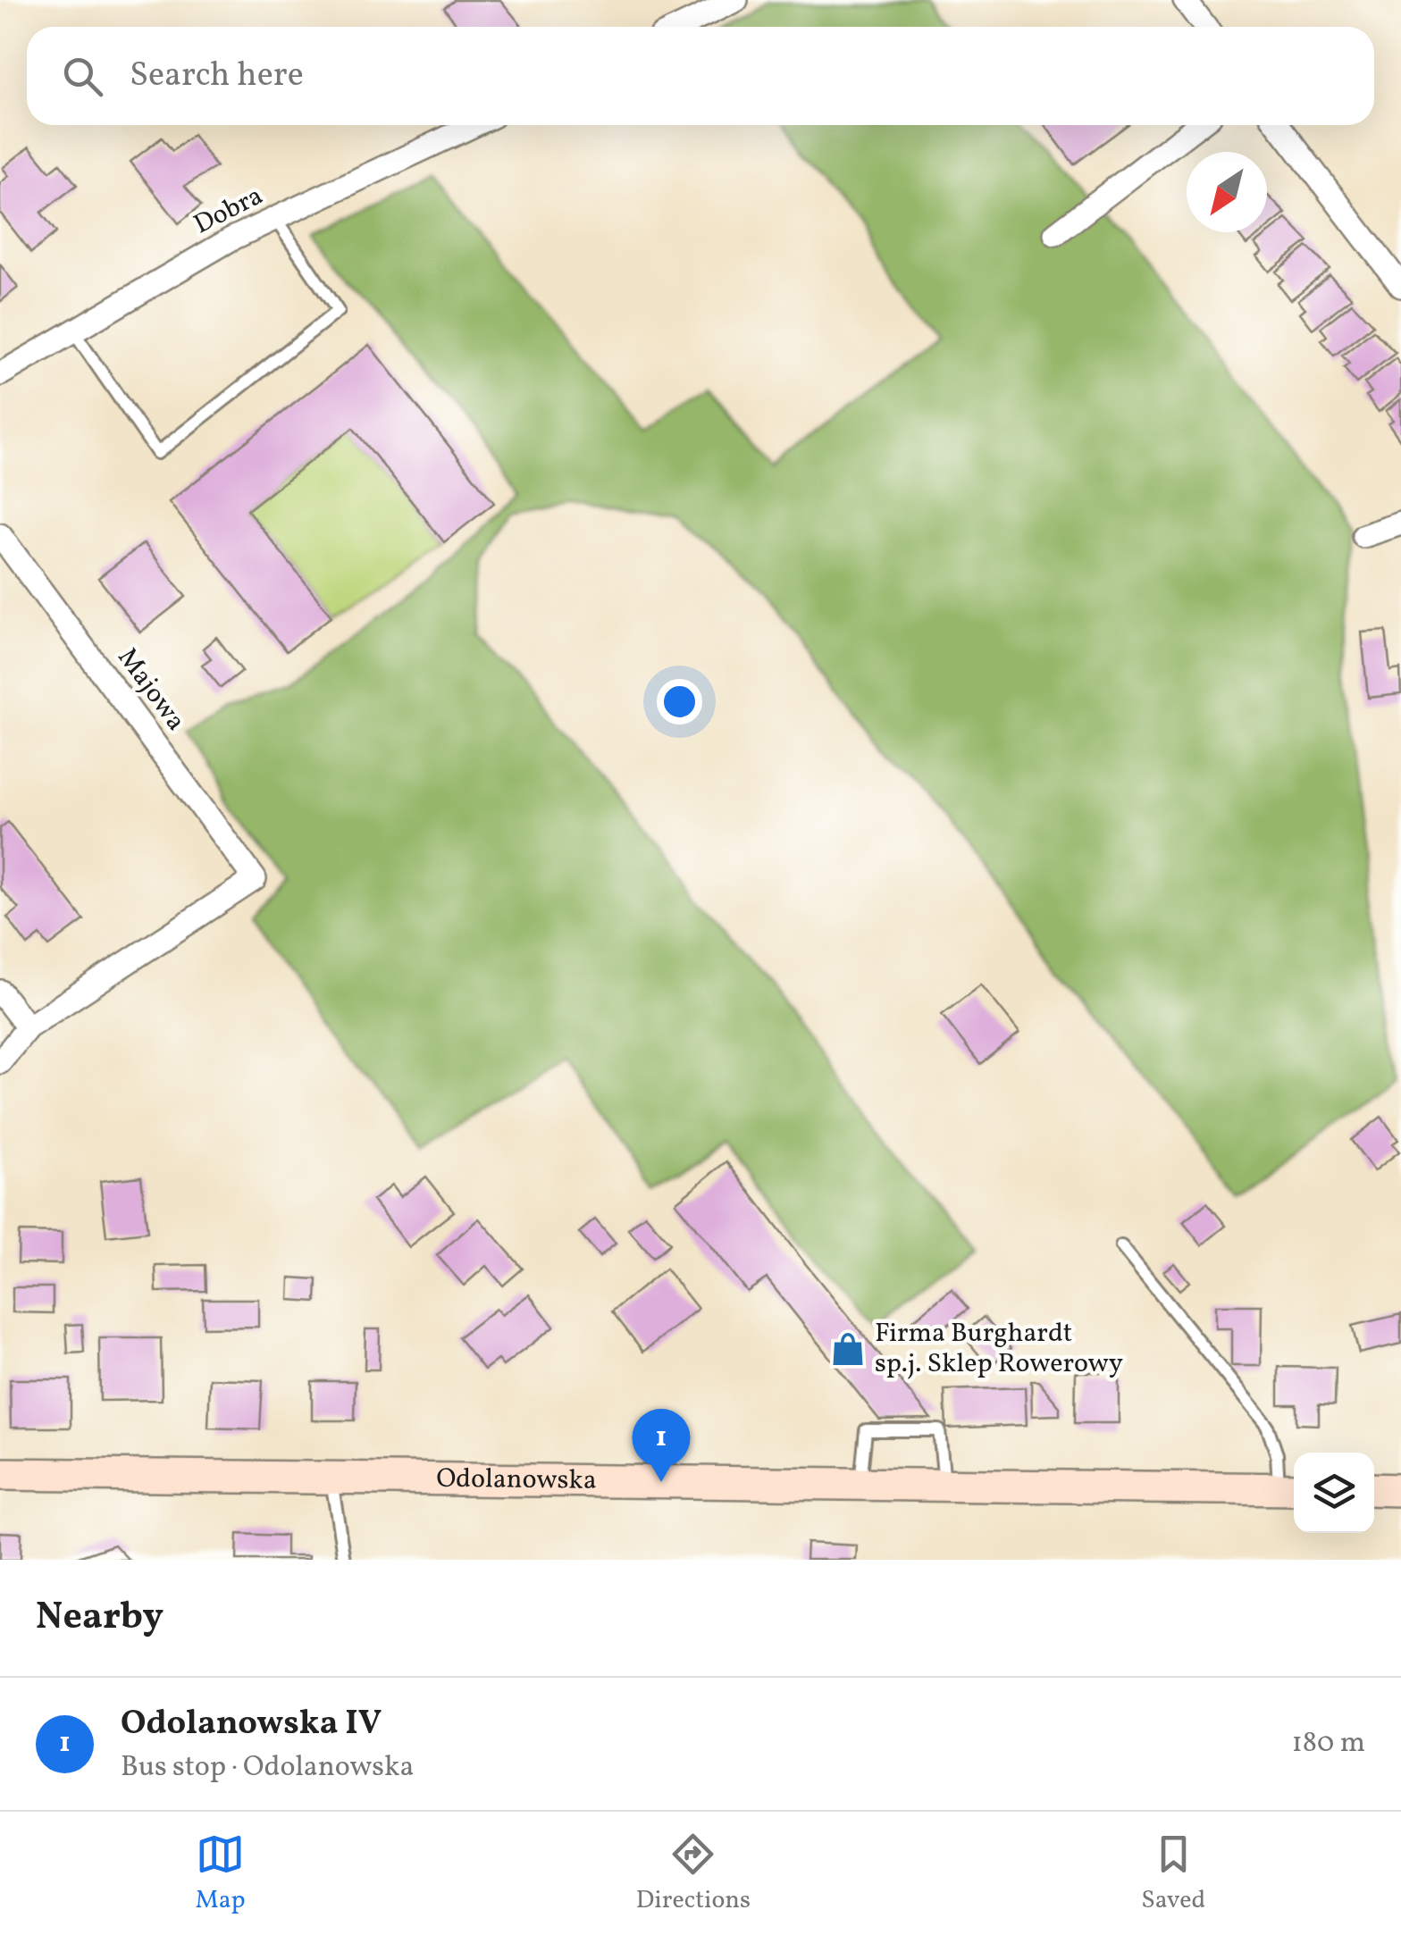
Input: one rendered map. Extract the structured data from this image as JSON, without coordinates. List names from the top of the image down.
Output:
{
  "streets": {
    "main road": ["Odolanowska"],
    "street": ["Dobra", "Majowa"]
  },
  "places": {
    "shop": ["Firma Burghardt sp.j. Sklep Rowerowy"]
  },
  "north": "bottom left",
  "page": {
    "search": "Search here",
    "pins": "1",
    "heading": "Nearby",
    "list": [
      {
        "mark": "1",
        "name": "Odolanowska IV",
        "note": "Bus stop · Odolanowska",
        "value": "180 m"
      }
    ],
    "nav": ["Map", "Directions", "Saved"]
  }
}
